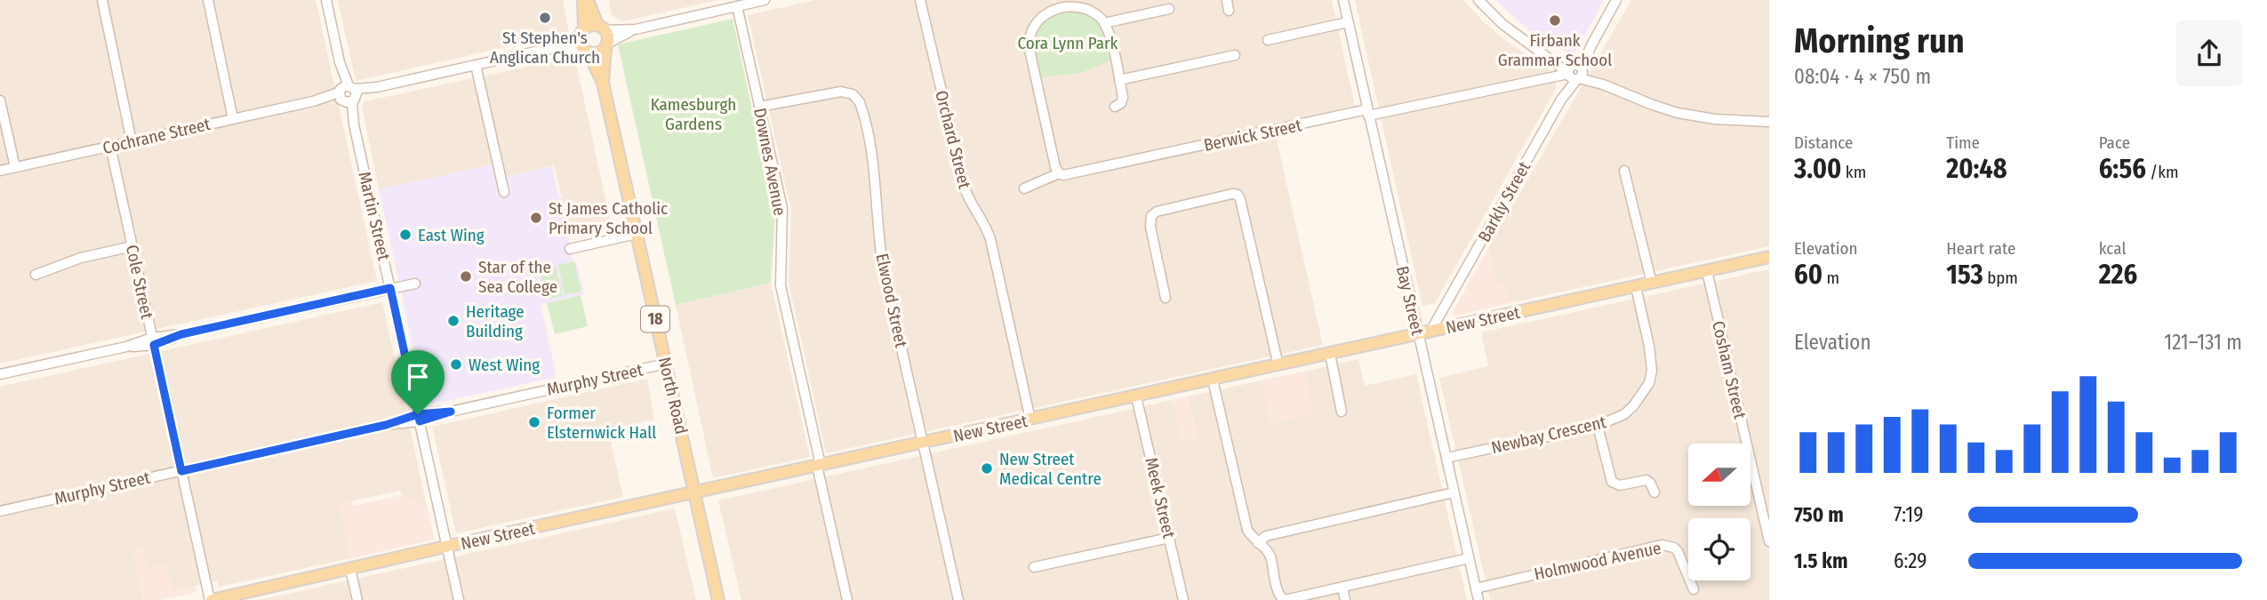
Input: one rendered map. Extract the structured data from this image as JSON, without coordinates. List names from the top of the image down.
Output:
{
  "streets": {
    "main road": ["18", "New Street", "North Road"],
    "street": [
      "Berwick Street",
      "Cochrane Street",
      "Orchard Street",
      "Downes Avenue",
      "Barkly Street",
      "Martin Street",
      "Cole Street",
      "Elwood Street",
      "Bay Street",
      "Cosham Street",
      "Murphy Street",
      "Newbay Crescent",
      "Meek Street",
      "Holmwood Avenue"
    ]
  },
  "crossings": [
    ["Berwick Street", "Barkly Street"],
    ["Berwick Street", "Bay Street"],
    ["Cochrane Street", "Martin Street"],
    ["Cochrane Street", "Cole Street"],
    ["Cochrane Street", "18"],
    ["Cochrane Street", "North Road"],
    ["Orchard Street", "New Street"],
    ["Downes Avenue", "Elwood Street"],
    ["Downes Avenue", "New Street"],
    ["Barkly Street", "New Street"],
    ["Martin Street", "New Street"],
    ["Martin Street", "Murphy Street"],
    ["Cole Street", "New Street"],
    ["Cole Street", "Murphy Street"],
    ["Elwood Street", "New Street"],
    ["Bay Street", "New Street"],
    ["Bay Street", "Newbay Crescent"],
    ["Bay Street", "Holmwood Avenue"],
    ["18", "North Road"],
    ["New Street", "Cosham Street"],
    ["New Street", "North Road"],
    ["New Street", "Newbay Crescent"],
    ["New Street", "Meek Street"],
    ["Murphy Street", "North Road"]
  ],
  "parks": ["Cora Lynn Park", "Kamesburgh Gardens"],
  "places": [
    "St Stephen's Anglican Church",
    "Firbank Grammar School",
    "St James Catholic Primary School",
    "East Wing",
    "Star of the Sea College",
    "Heritage Building",
    "West Wing",
    "Former Elsternwick Hall",
    "New Street Medical Centre"
  ],
  "north": "left",
  "page": {
    "heading": ["Morning run", "08:04 · 4 × 750 m"],
    "stats": [
      ["Distance", "3.00 km"],
      ["Time", "20:48"],
      ["Pace", "6:56 /km"],
      ["Elevation", "60 m"],
      ["Heart rate", "153 bpm"],
      ["kcal", "226"]
    ],
    "chart": ["Elevation", "121–131 m"],
    "list": [
      {
        "name": "750 m",
        "note": "7:19"
      },
      {
        "name": "1.5 km",
        "note": "6:29"
      }
    ]
  }
}
